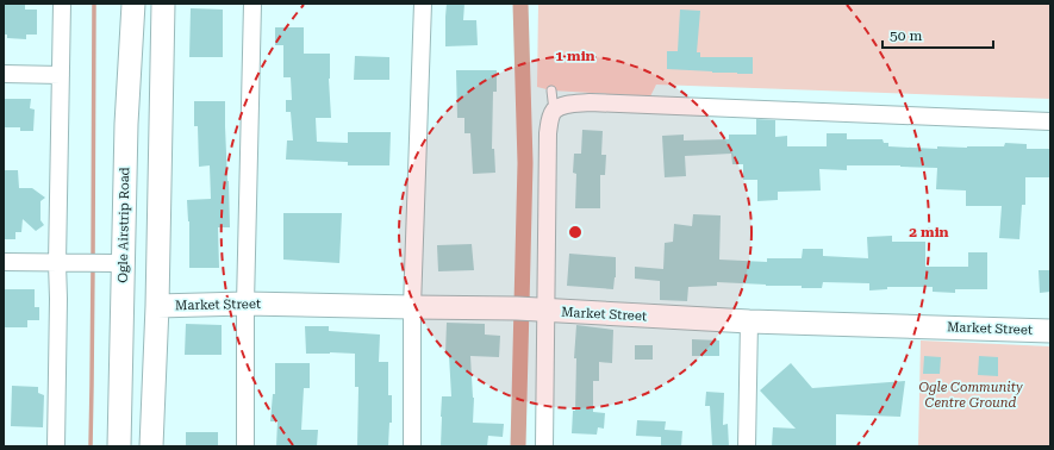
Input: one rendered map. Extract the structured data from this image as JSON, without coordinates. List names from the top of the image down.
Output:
{
  "streets": {
    "street": ["Ogle Airstrip Road", "Market Street"]
  },
  "parks": ["Ogle Community Centre Ground"],
  "scale_bar": "50 m",
  "rings": ["1 min", "2 min"]
}
